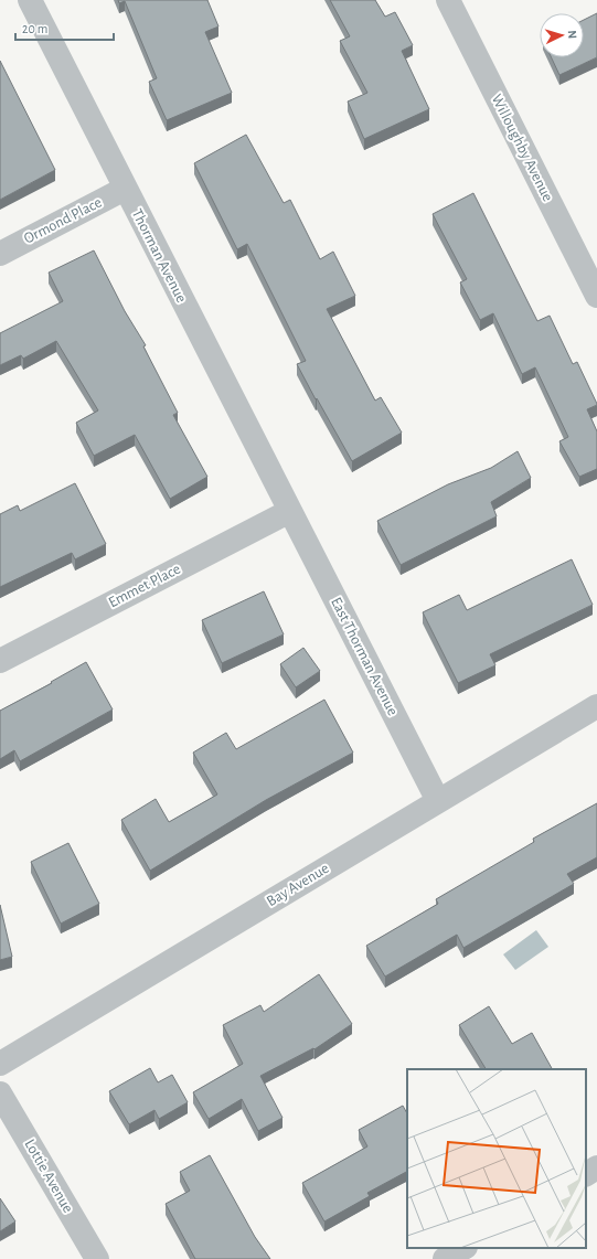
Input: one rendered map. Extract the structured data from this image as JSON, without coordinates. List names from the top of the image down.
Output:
{
  "streets": {
    "street": [
      "Willoughby Avenue",
      "Ormond Place",
      "Thorman Avenue",
      "Emmet Place",
      "East Thorman Avenue",
      "Bay Avenue",
      "Lottie Avenue"
    ]
  },
  "crossings": [
    ["Ormond Place", "Thorman Avenue"],
    ["Thorman Avenue", "Emmet Place"],
    ["Thorman Avenue", "East Thorman Avenue"],
    ["Emmet Place", "East Thorman Avenue"],
    ["East Thorman Avenue", "Bay Avenue"]
  ],
  "scale_bar": "20 m",
  "north": "right"
}
